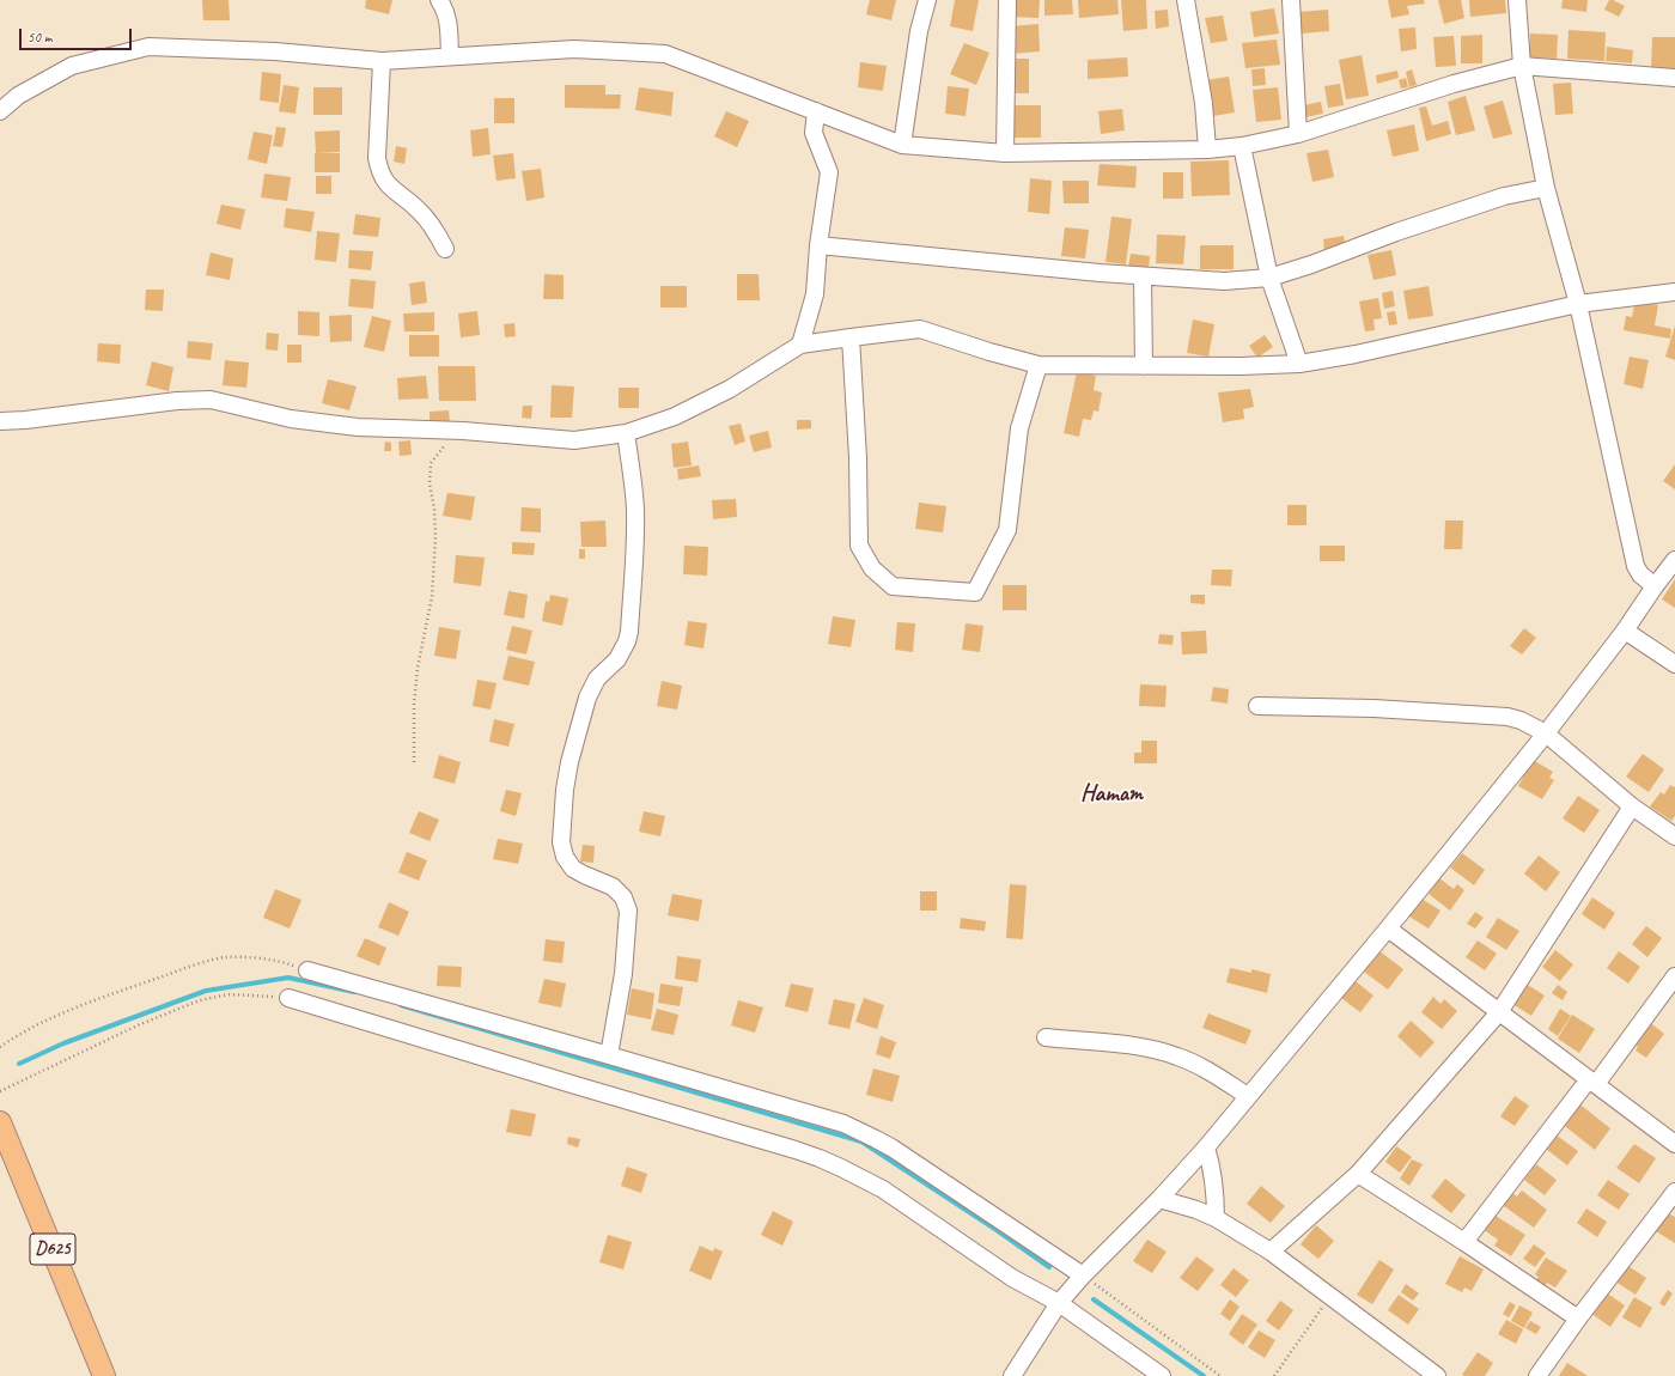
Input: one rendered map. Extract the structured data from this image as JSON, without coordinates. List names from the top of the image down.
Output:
{
  "streets": {
    "main road": ["D625"]
  },
  "districts": ["Hamam"],
  "scale_bar": "50 m"
}
